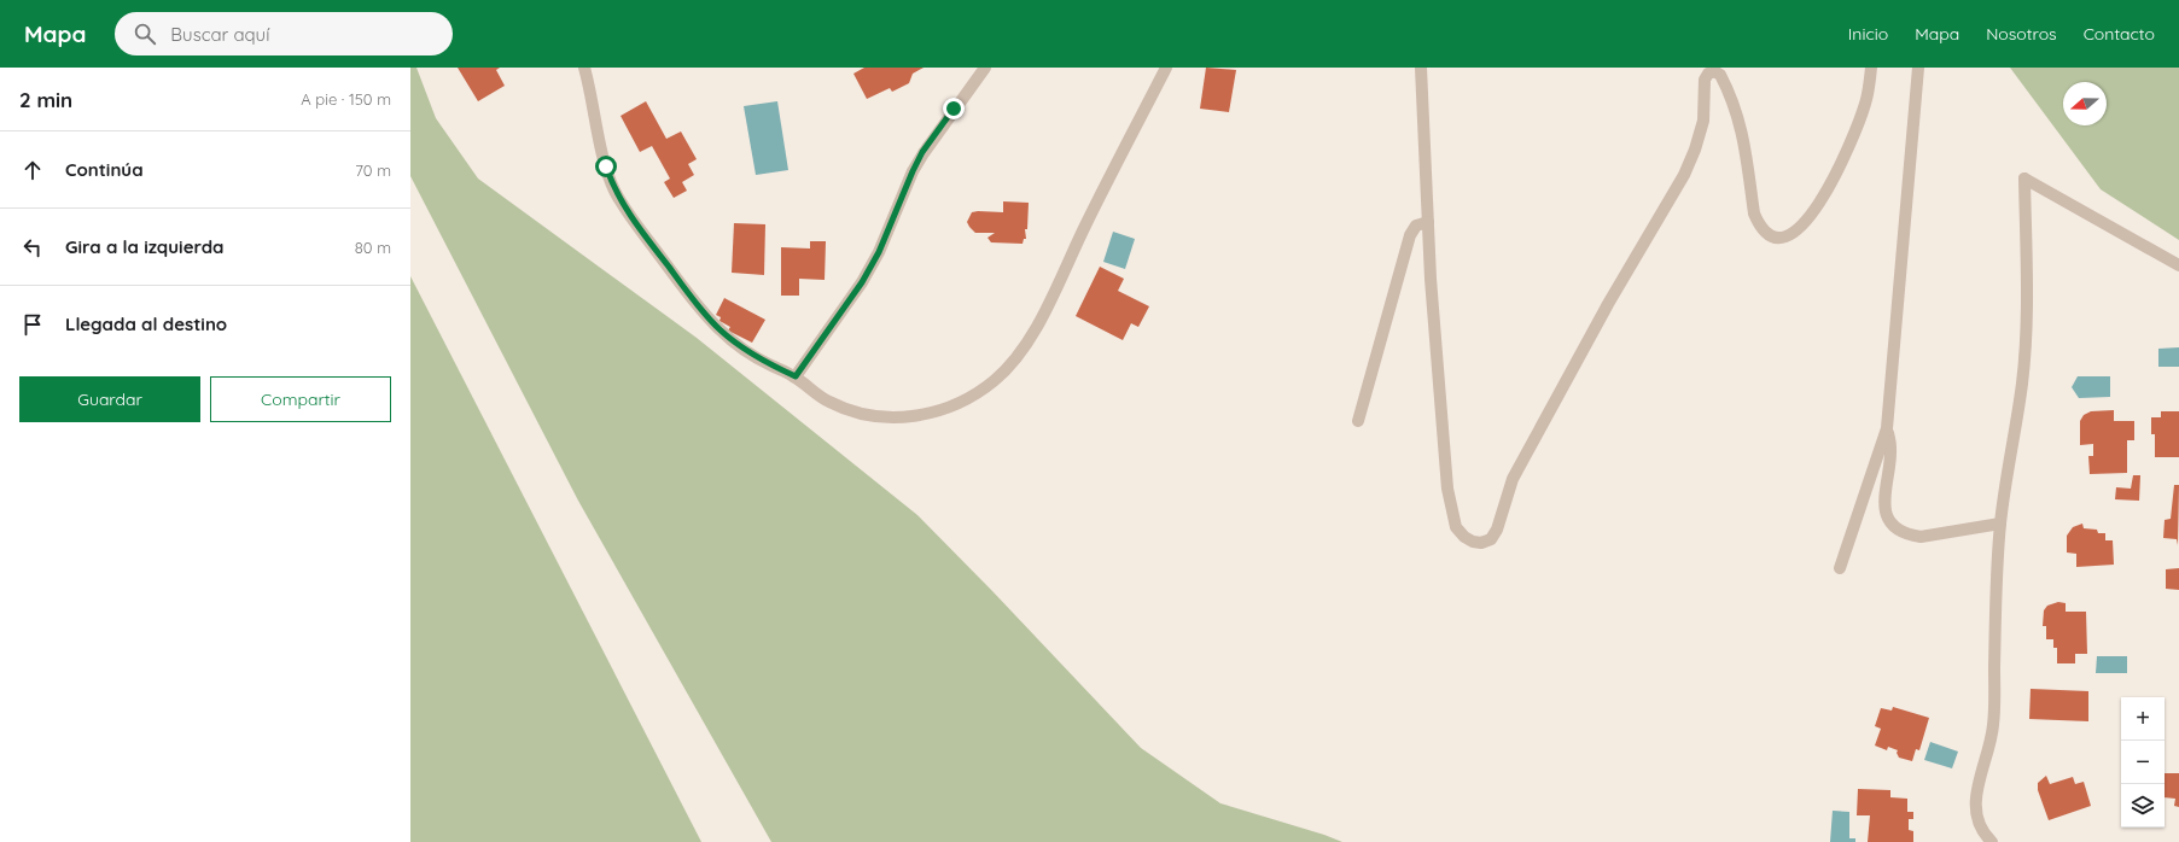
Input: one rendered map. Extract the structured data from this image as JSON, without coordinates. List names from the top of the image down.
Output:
{
  "north": "left",
  "page": {
    "header": "Mapa",
    "search": "Buscar aquí",
    "nav": [
      "Inicio",
      "Mapa",
      "Nosotros",
      "Contacto"
    ],
    "heading": ["2 min", "A pie · 150 m"],
    "list": [
      ["Continúa", "70 m"],
      ["Gira a la izquierda", "80 m"],
      "Llegada al destino"
    ],
    "buttons": ["Guardar", "Compartir"],
    "map_buttons": ["+", "−"]
  }
}
